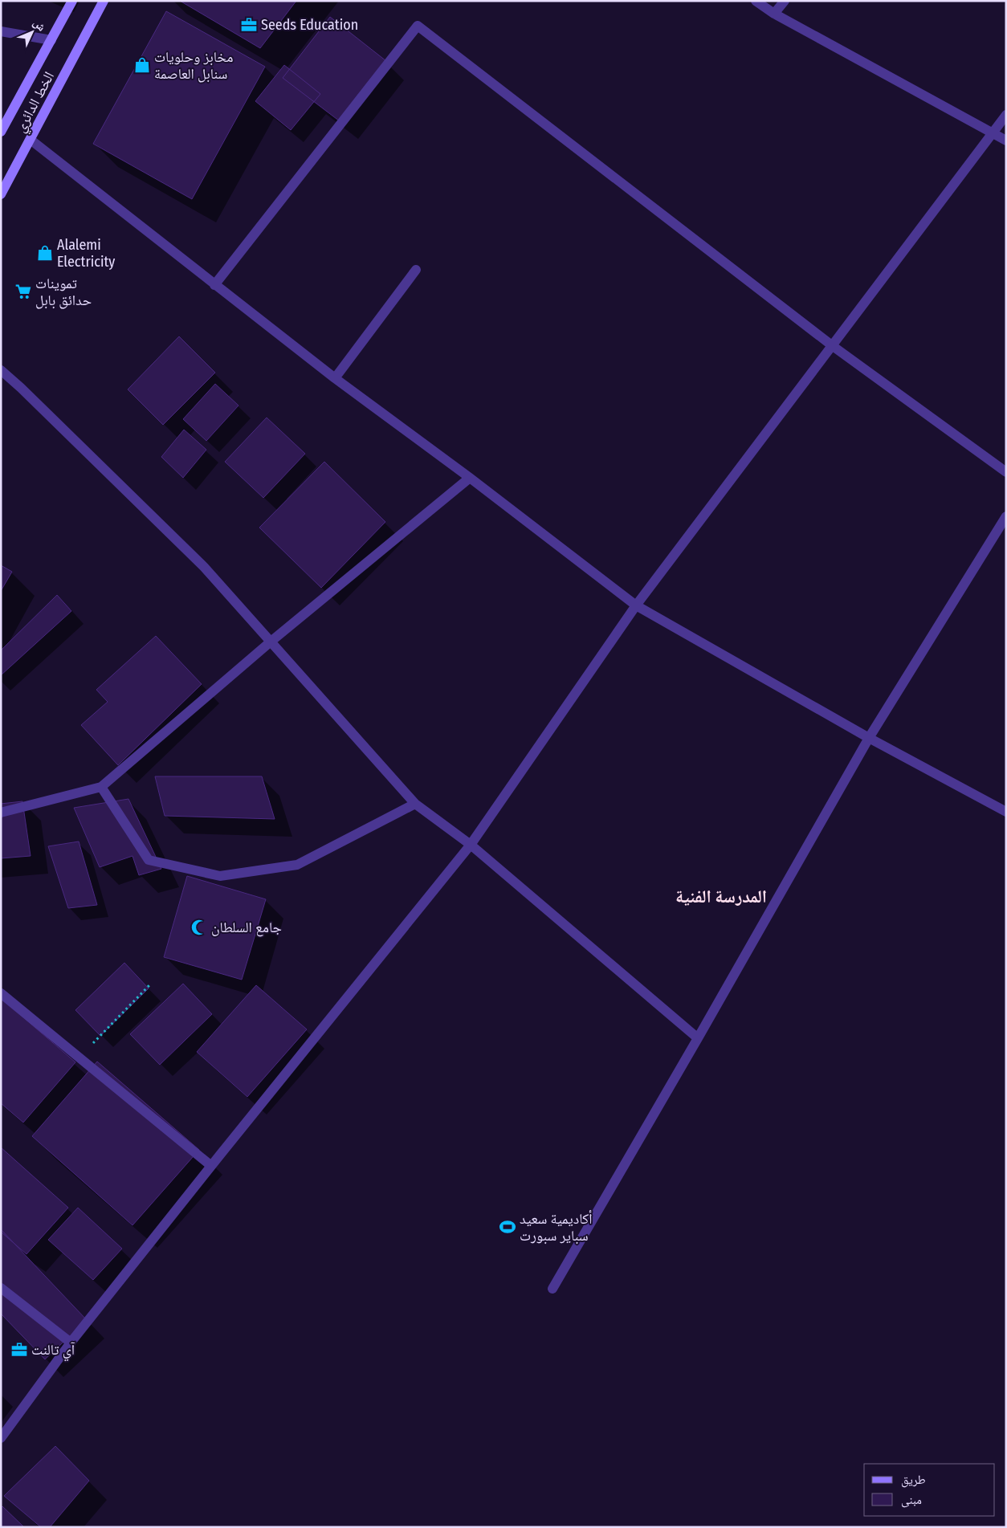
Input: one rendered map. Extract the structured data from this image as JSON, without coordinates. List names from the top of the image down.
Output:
{
  "streets": {
    "main road": ["الخط الدائري"]
  },
  "districts": ["المدرسة الفنية"],
  "places": {
    "office": ["Seeds Education", "آي تالنت"],
    "shop": ["مخابز وحلويات سنابل العاصمة", "Alalemi Electricity"],
    "supermarket": ["تموينات حدائق بابل"],
    "mosque": ["جامع السلطان"],
    "sports": ["أكاديمية سعيد سباير سبورت"]
  },
  "legend": ["طريق", "مبنى"],
  "north": "top right"
}
